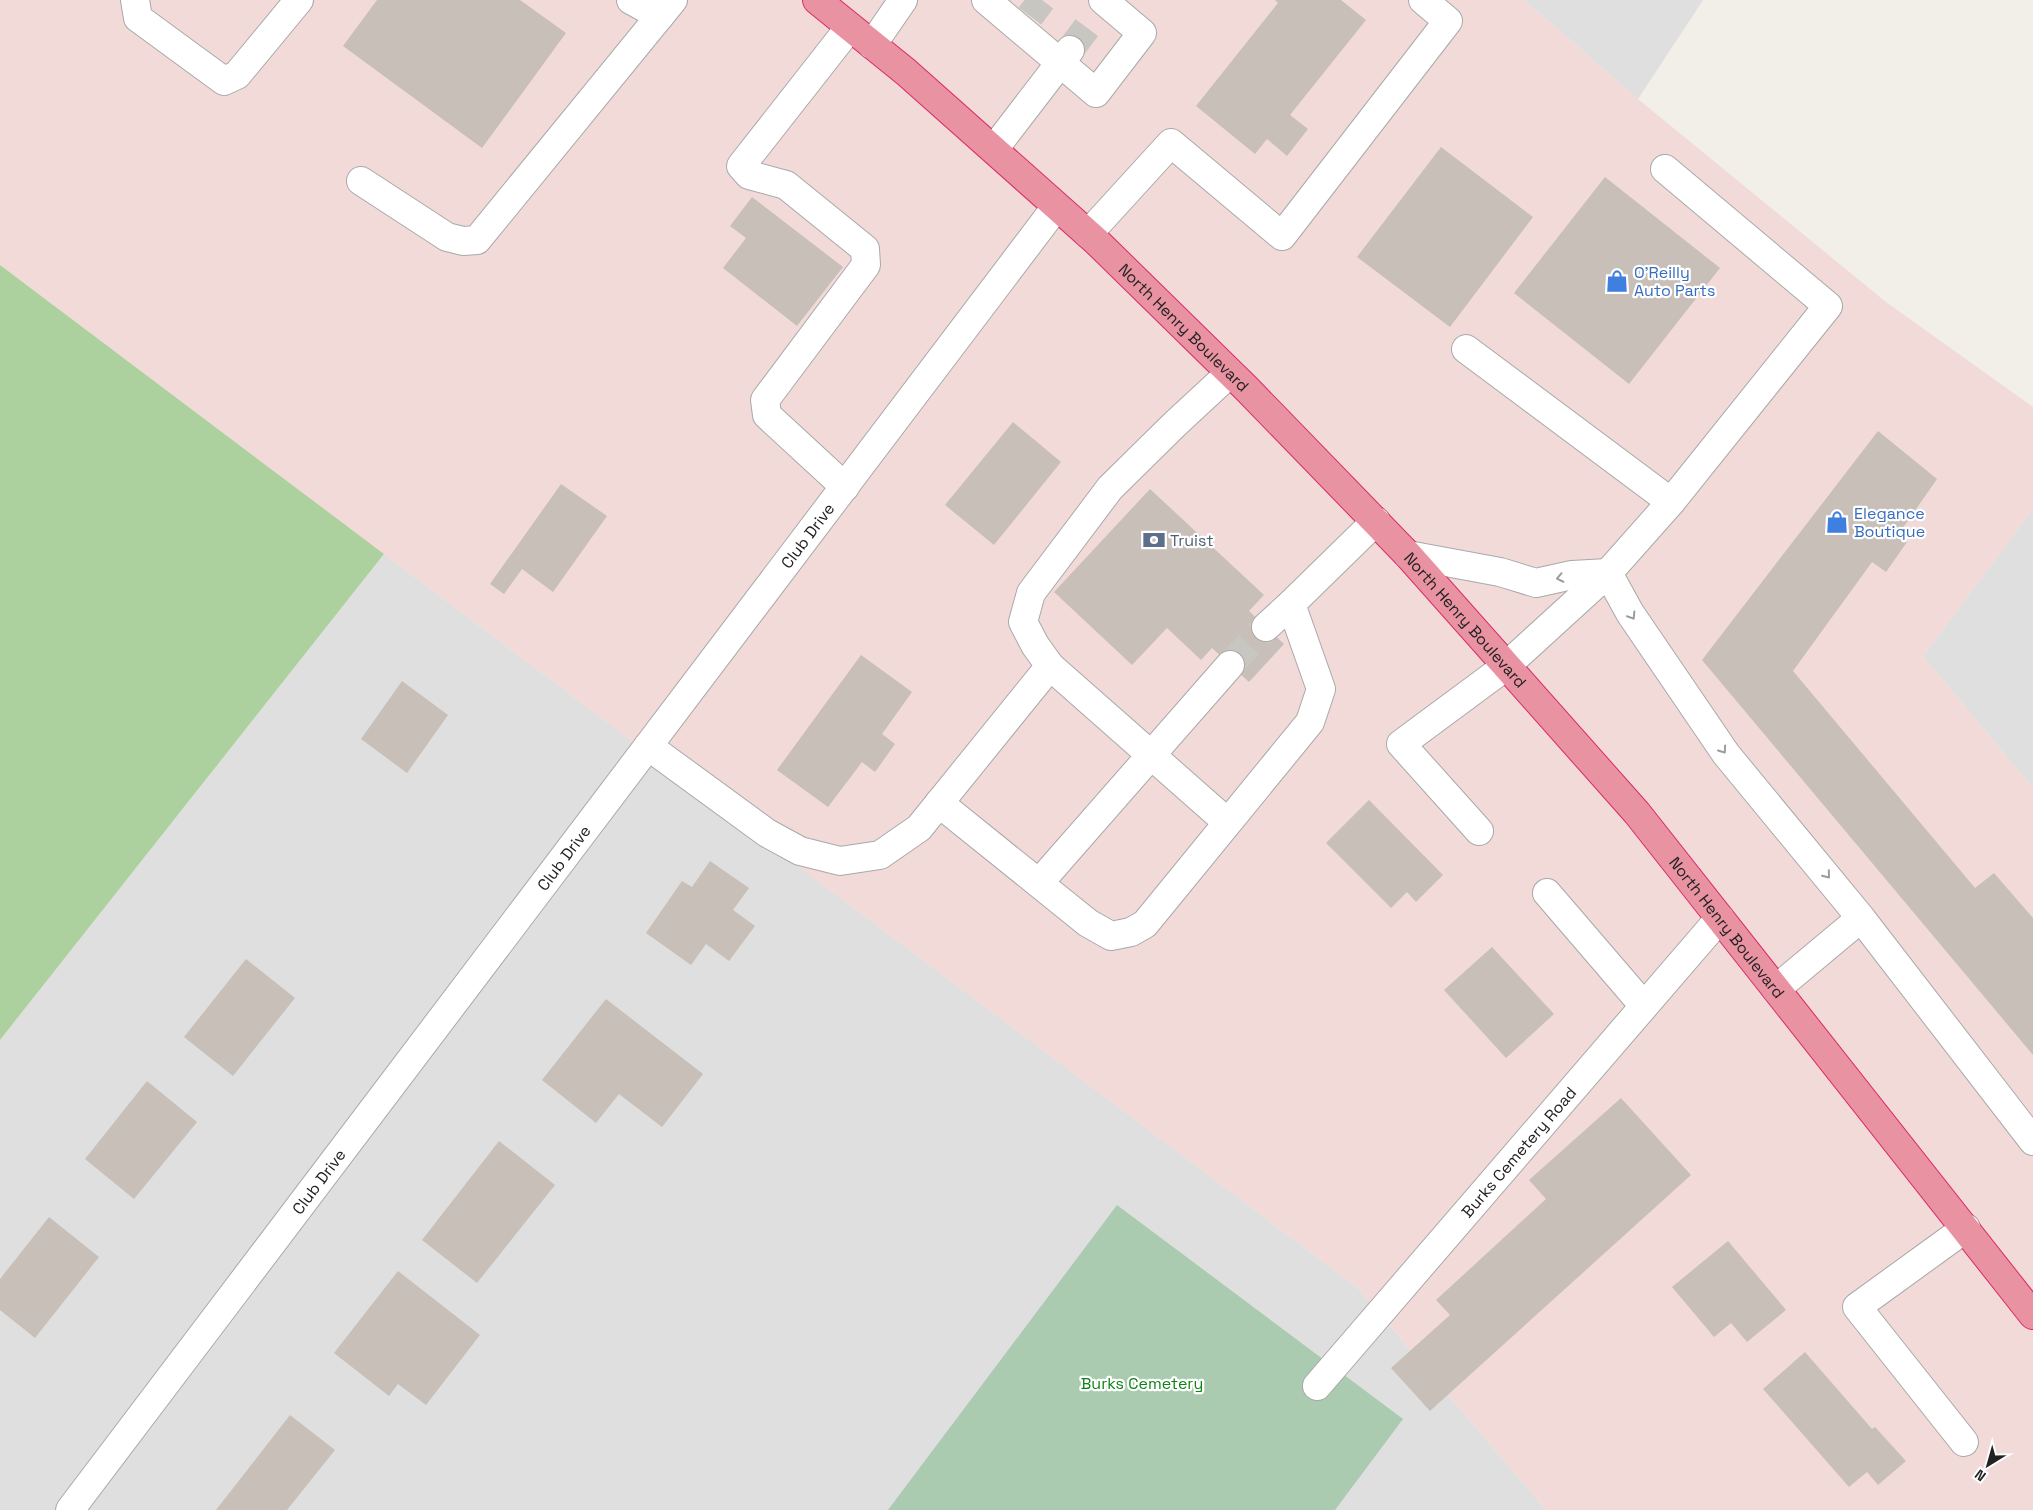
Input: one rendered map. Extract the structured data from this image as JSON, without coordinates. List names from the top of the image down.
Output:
{
  "streets": {
    "highway": ["North Henry Boulevard"],
    "street": ["Club Drive", "Burks Cemetery Road"]
  },
  "crossings": [
    ["North Henry Boulevard", "Club Drive"],
    ["North Henry Boulevard", "Burks Cemetery Road"]
  ],
  "parks": ["Burks Cemetery"],
  "places": {
    "shop": ["O'Reilly Auto Parts", "Elegance Boutique"],
    "bank": ["Truist"]
  },
  "north": "bottom left"
}
